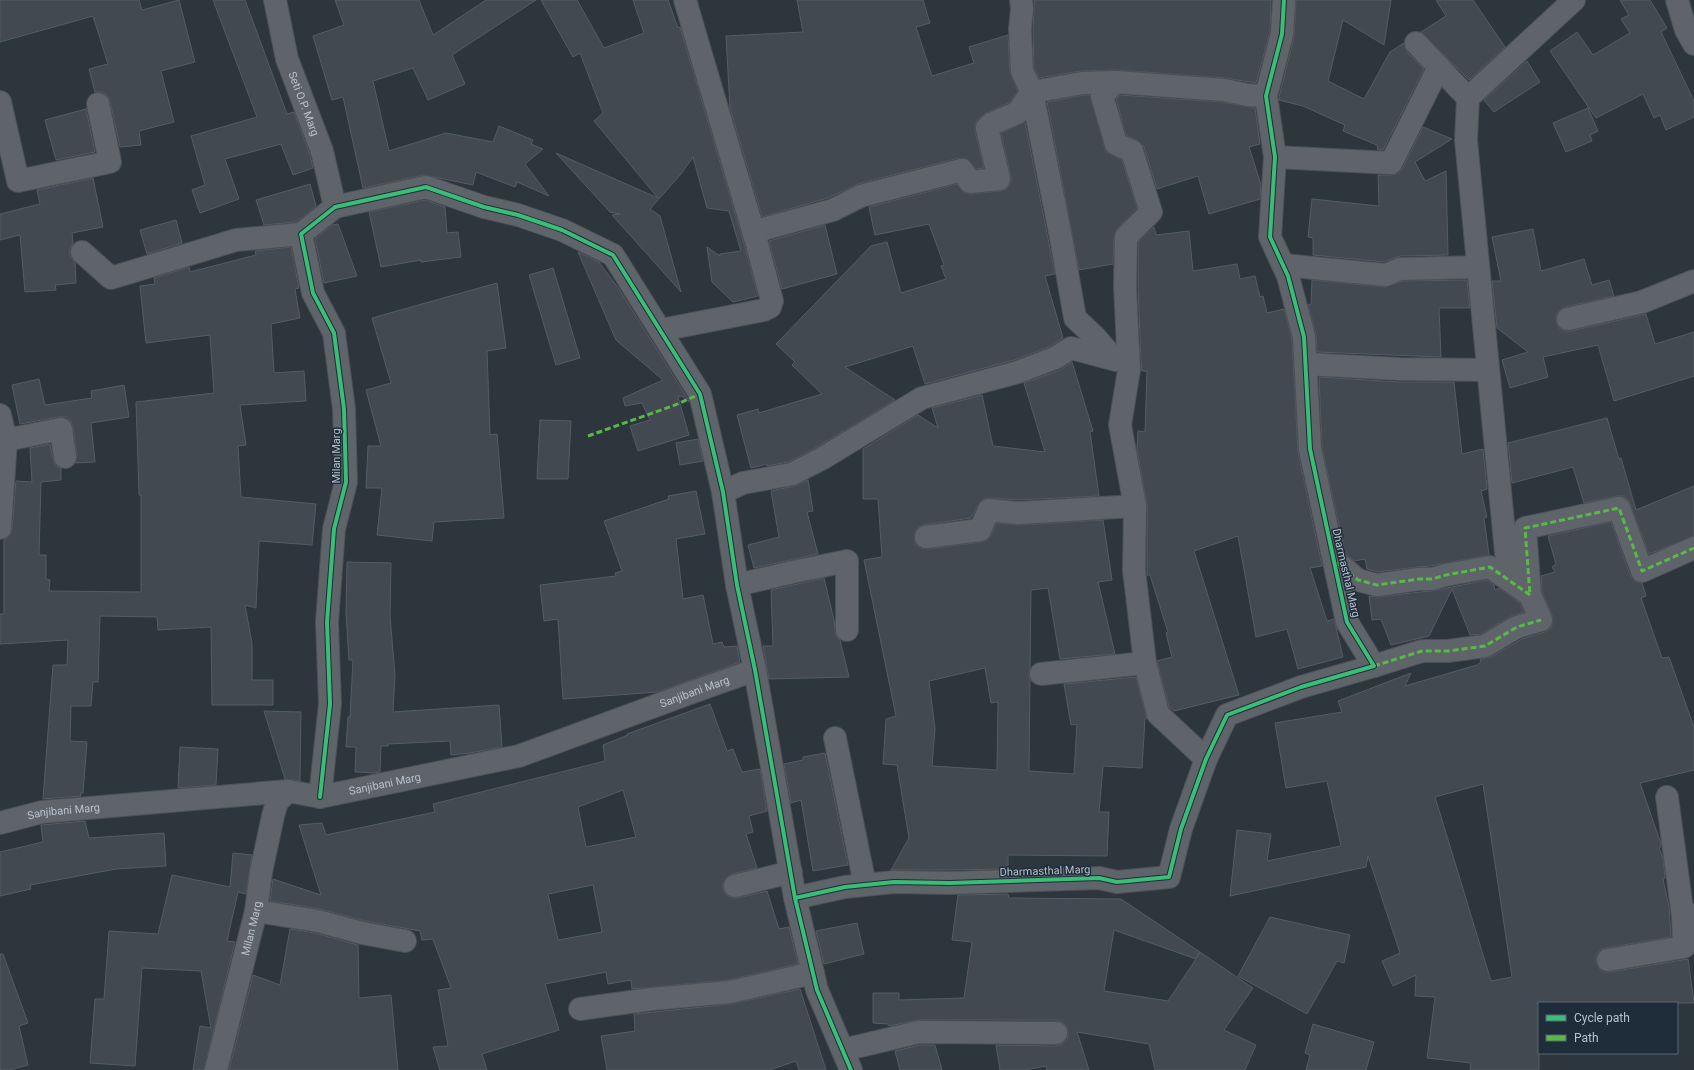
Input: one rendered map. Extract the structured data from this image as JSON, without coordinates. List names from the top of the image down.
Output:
{
  "streets": {
    "street": [
      "Seti O.P. Marg",
      "Milan Marg",
      "Dharmasthal Marg",
      "Sanjibani Marg"
    ]
  },
  "crossings": [
    ["Milan Marg", "Sanjibani Marg"]
  ],
  "legend": ["Cycle path", "Path"]
}
